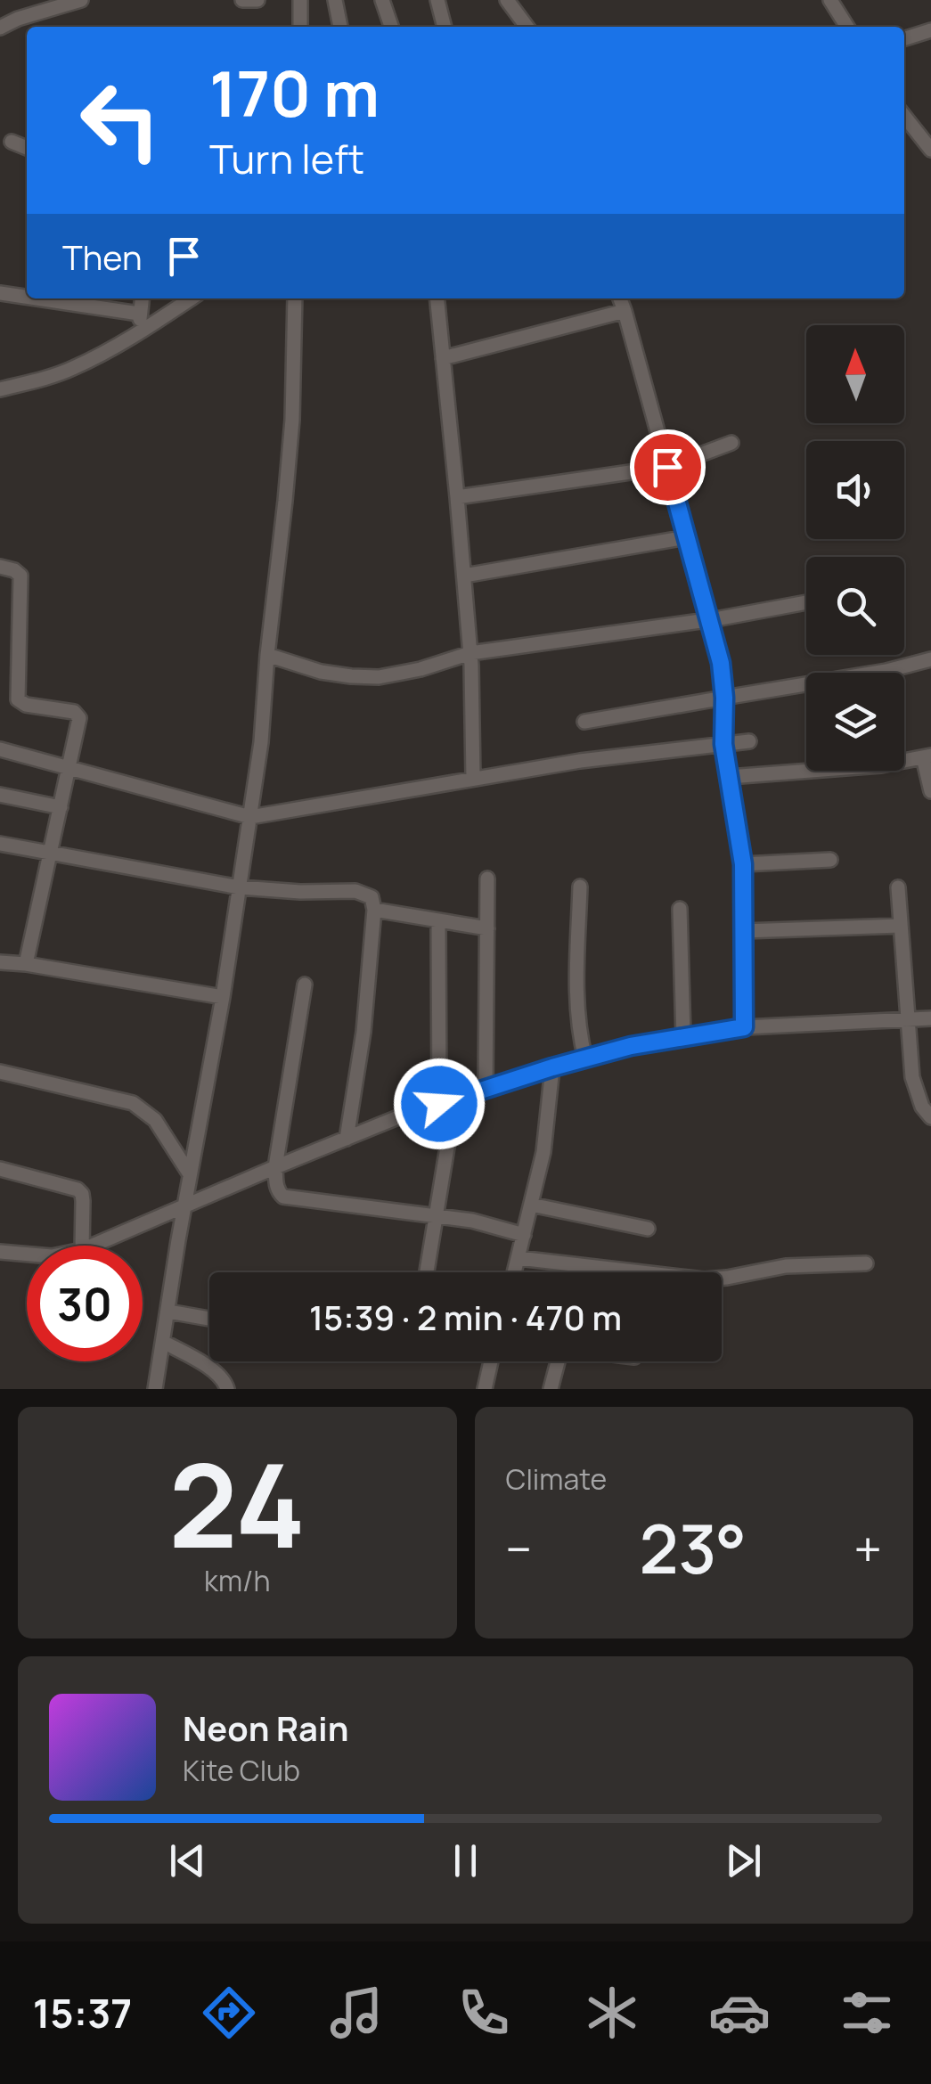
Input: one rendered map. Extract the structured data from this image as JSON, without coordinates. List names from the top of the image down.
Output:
{
  "north": "top",
  "page": {
    "turn": ["170 m", "Turn left"],
    "then": "Then",
    "limit": "30",
    "trip": "15:39 · 2 min · 470 m",
    "tile": [
      ["24", "km/h"],
      "Climate"
    ],
    "heat": ["−", "23°", "+"],
    "song": ["Neon Rain", "Kite Club"],
    "tabs": "15:37"
  }
}
